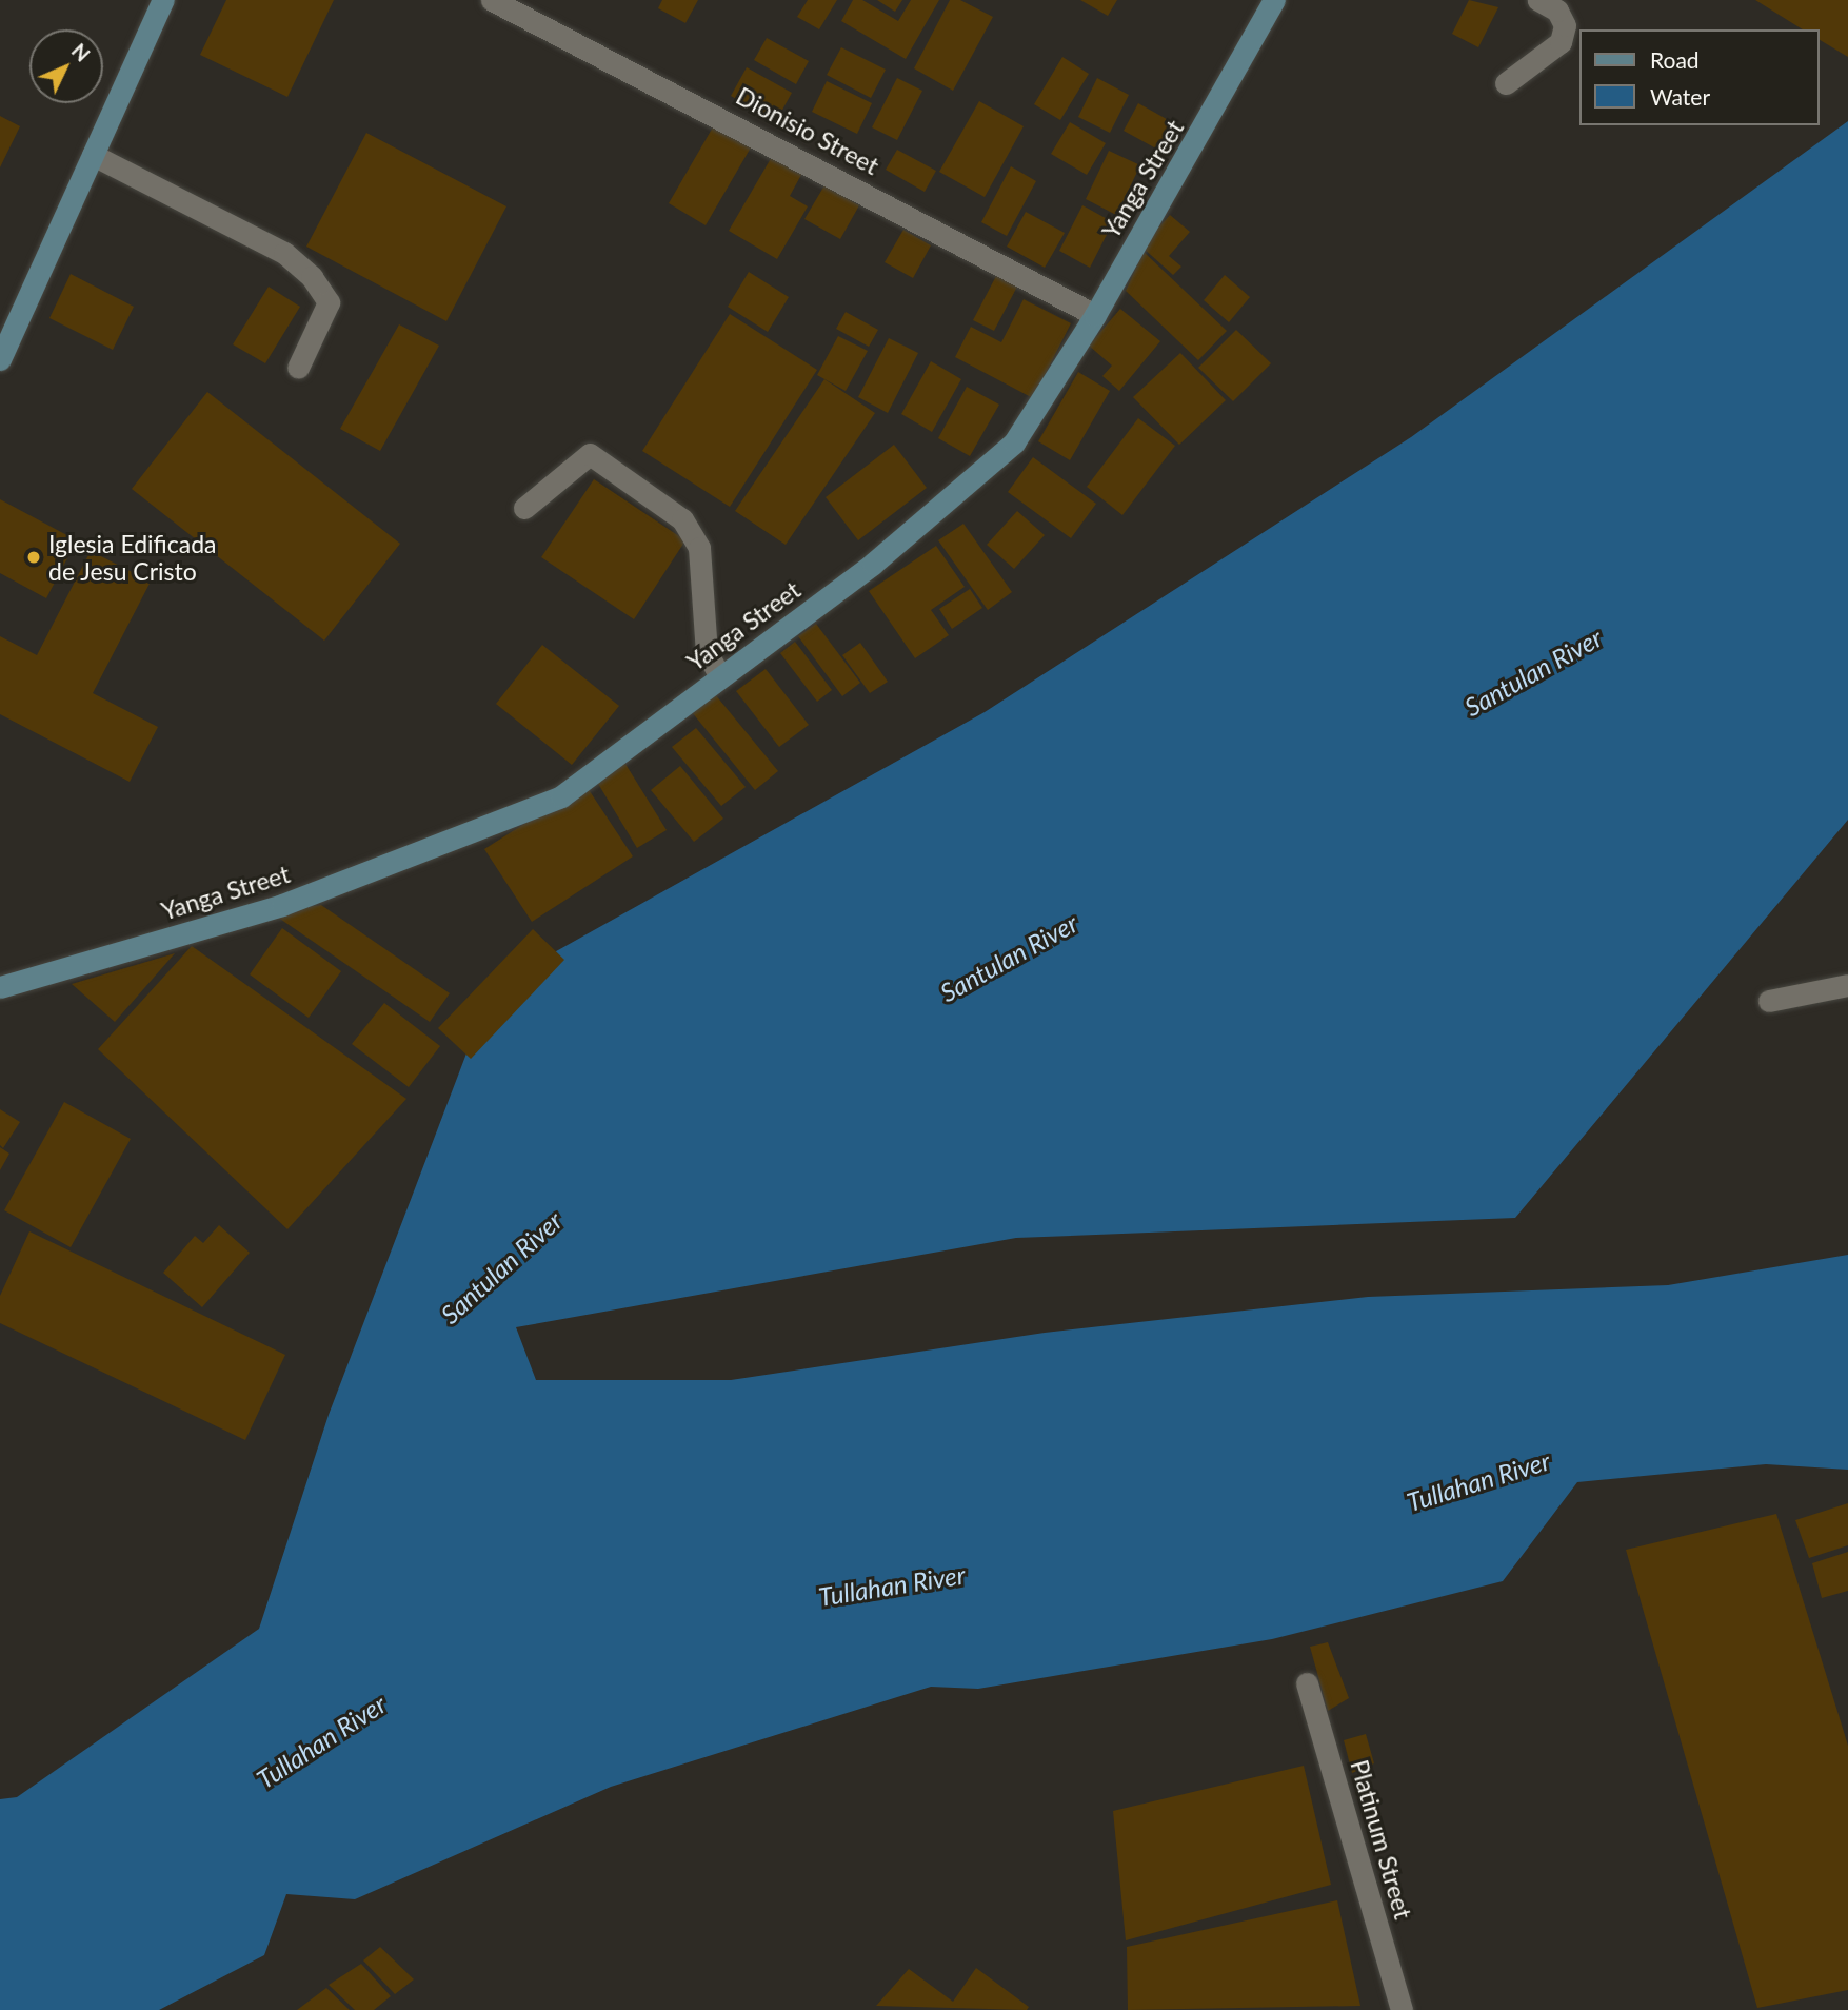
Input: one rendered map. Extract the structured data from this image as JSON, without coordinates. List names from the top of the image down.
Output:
{
  "streets": {
    "street": ["Dionisio Street", "Yanga Street", "Platinum Street"]
  },
  "crossings": [
    ["Dionisio Street", "Yanga Street"]
  ],
  "water": ["Santulan River", "Tullahan River"],
  "places": ["Iglesia Edificada de Jesu Cristo"],
  "legend": ["Road", "Water"],
  "north": "top right"
}
